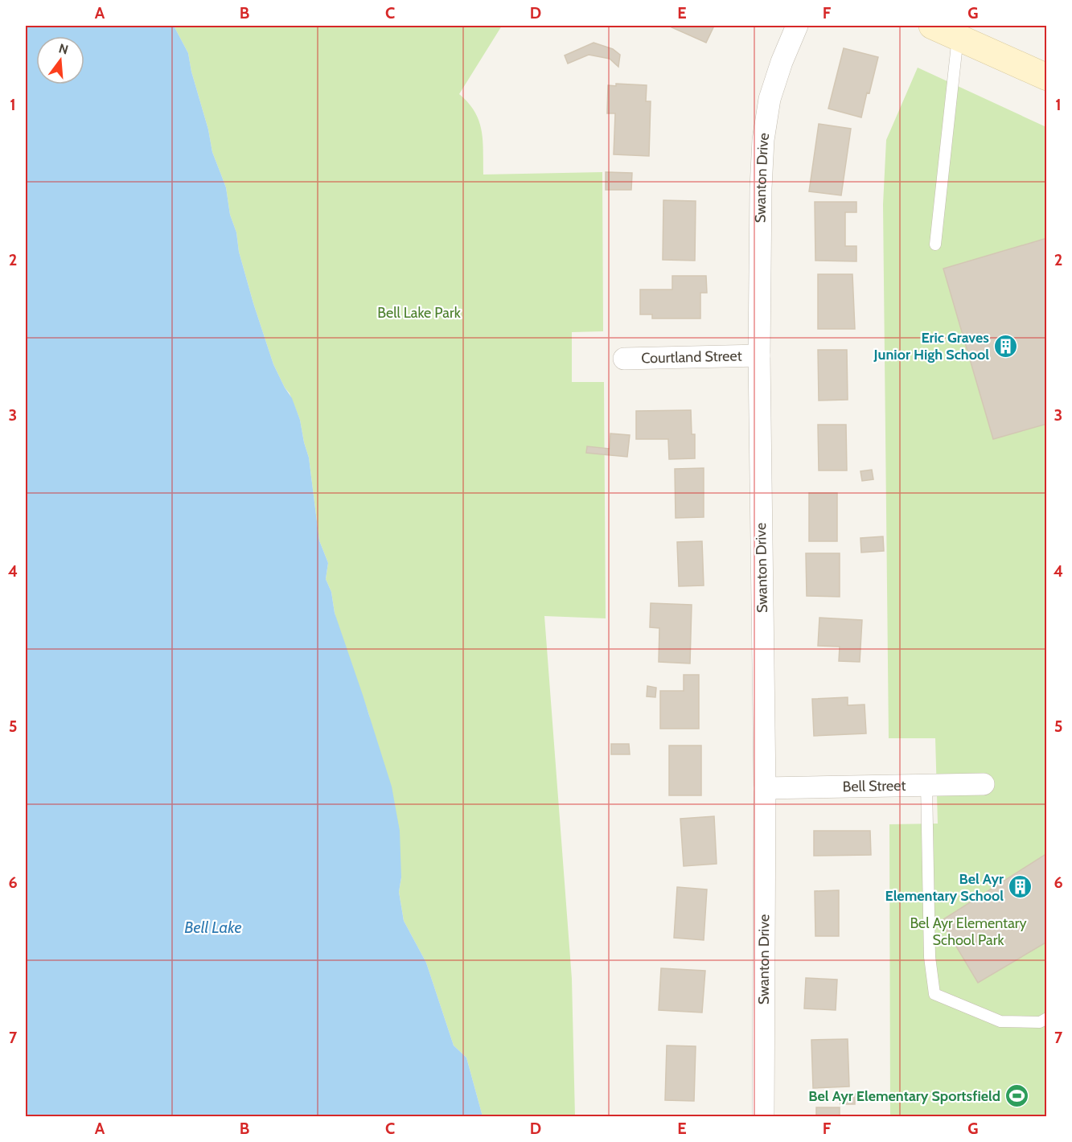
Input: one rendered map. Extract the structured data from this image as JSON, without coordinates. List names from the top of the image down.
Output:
{
  "streets": {
    "street": ["Swanton Drive", "Courtland Street", "Bell Street"]
  },
  "crossings": [
    ["Swanton Drive", "Courtland Street"],
    ["Swanton Drive", "Bell Street"]
  ],
  "water": ["Bell Lake"],
  "parks": ["Bell Lake Park", "Bel Ayr Elementary School Park"],
  "places": {
    "building": ["Eric Graves Junior High School", "Bel Ayr Elementary School"],
    "sports": ["Bel Ayr Elementary Sportsfield"]
  },
  "north": "top",
  "grid": {
    "columns": [
      "A",
      "B",
      "C",
      "D",
      "E",
      "F",
      "G"
    ],
    "rows": [
      "1",
      "2",
      "3",
      "4",
      "5",
      "6",
      "7"
    ]
  }
}
